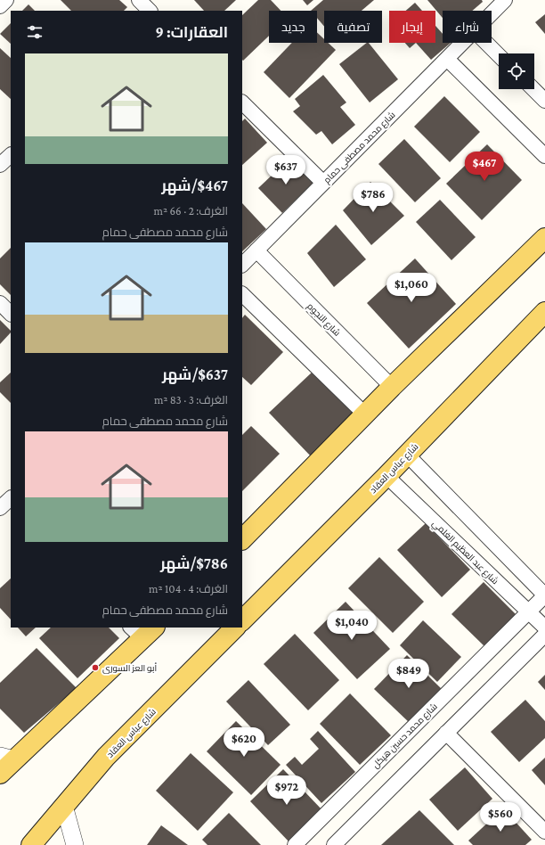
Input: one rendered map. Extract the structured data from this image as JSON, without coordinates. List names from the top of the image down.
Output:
{
  "streets": {
    "main road": ["شارع عباس العقاد"],
    "street": [
      "شارع محمد مصطفى حمام",
      "شارع النجوم",
      "شارع عبد العظيم الغلمي",
      "شارع محمد حسين هيكل"
    ]
  },
  "crossings": [
    ["شارع محمد مصطفى حمام", "شارع النجوم"],
    ["شارع عباس العقاد", "شارع عبد العظيم الغلمي"],
    ["شارع عبد العظيم الغلمي", "شارع محمد حسين هيكل"]
  ],
  "places": ["أبو العز السورى"],
  "page": {
    "chip": [
      "شراء",
      "إيجار",
      "تصفية",
      "جديد"
    ],
    "heading": "العقارات: 9",
    "list": [
      {
        "name": "$467/شهر",
        "note": "الغرف: 2 · 66 m² · شارع محمد مصطفى حمام"
      },
      {
        "name": "$637/شهر",
        "note": "الغرف: 3 · 83 m² · شارع محمد مصطفى حمام"
      },
      {
        "name": "$786/شهر",
        "note": "الغرف: 4 · 104 m² · شارع محمد مصطفى حمام"
      }
    ],
    "price": [
      "$467",
      "$637",
      "$786",
      "$1,060",
      "$1,040",
      "$849",
      "$620",
      "$972",
      "$560"
    ]
  }
}
